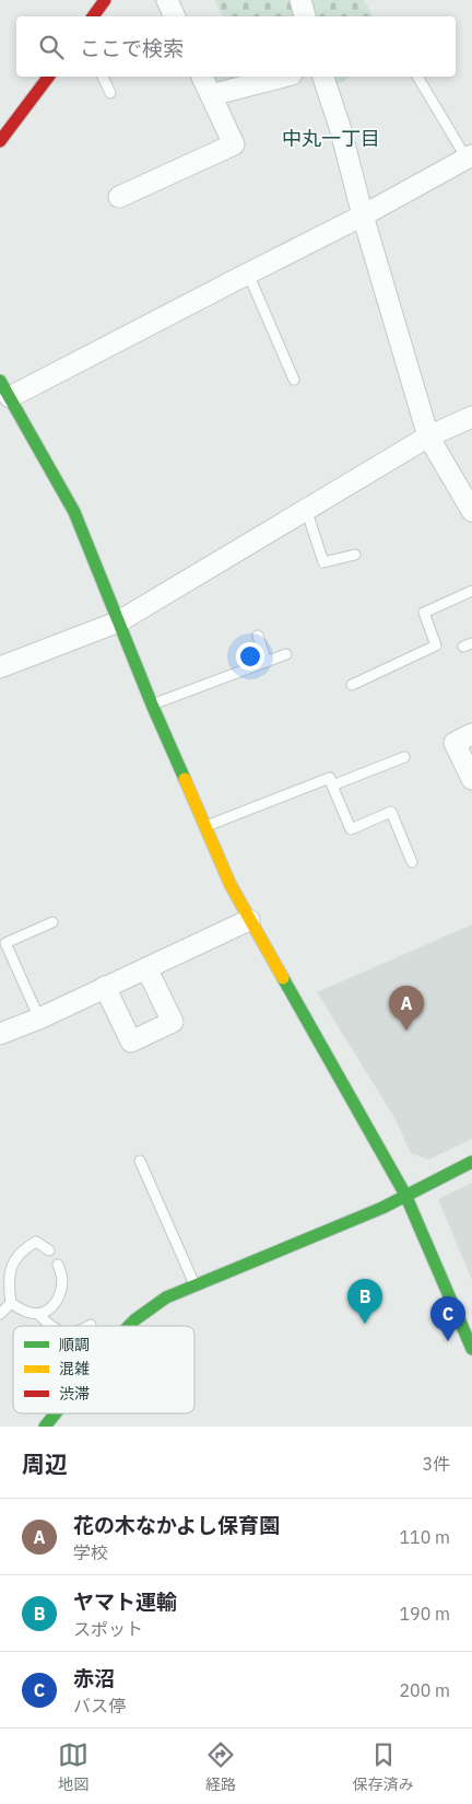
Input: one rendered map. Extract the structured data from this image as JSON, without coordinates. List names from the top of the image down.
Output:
{
  "districts": ["中丸一丁目"],
  "legend": ["順調", "混雑", "渋滞"],
  "page": {
    "search": "ここで検索",
    "pins": ["A", "B", "C"],
    "heading": ["周辺", "3件"],
    "list": [
      {
        "mark": "A",
        "name": "花の木なかよし保育園",
        "note": "学校",
        "value": "110 m"
      },
      {
        "mark": "B",
        "name": "ヤマト運輸",
        "note": "スポット",
        "value": "190 m"
      },
      {
        "mark": "C",
        "name": "赤沼",
        "note": "バス停",
        "value": "200 m"
      }
    ],
    "nav": ["地図", "経路", "保存済み"]
  }
}
